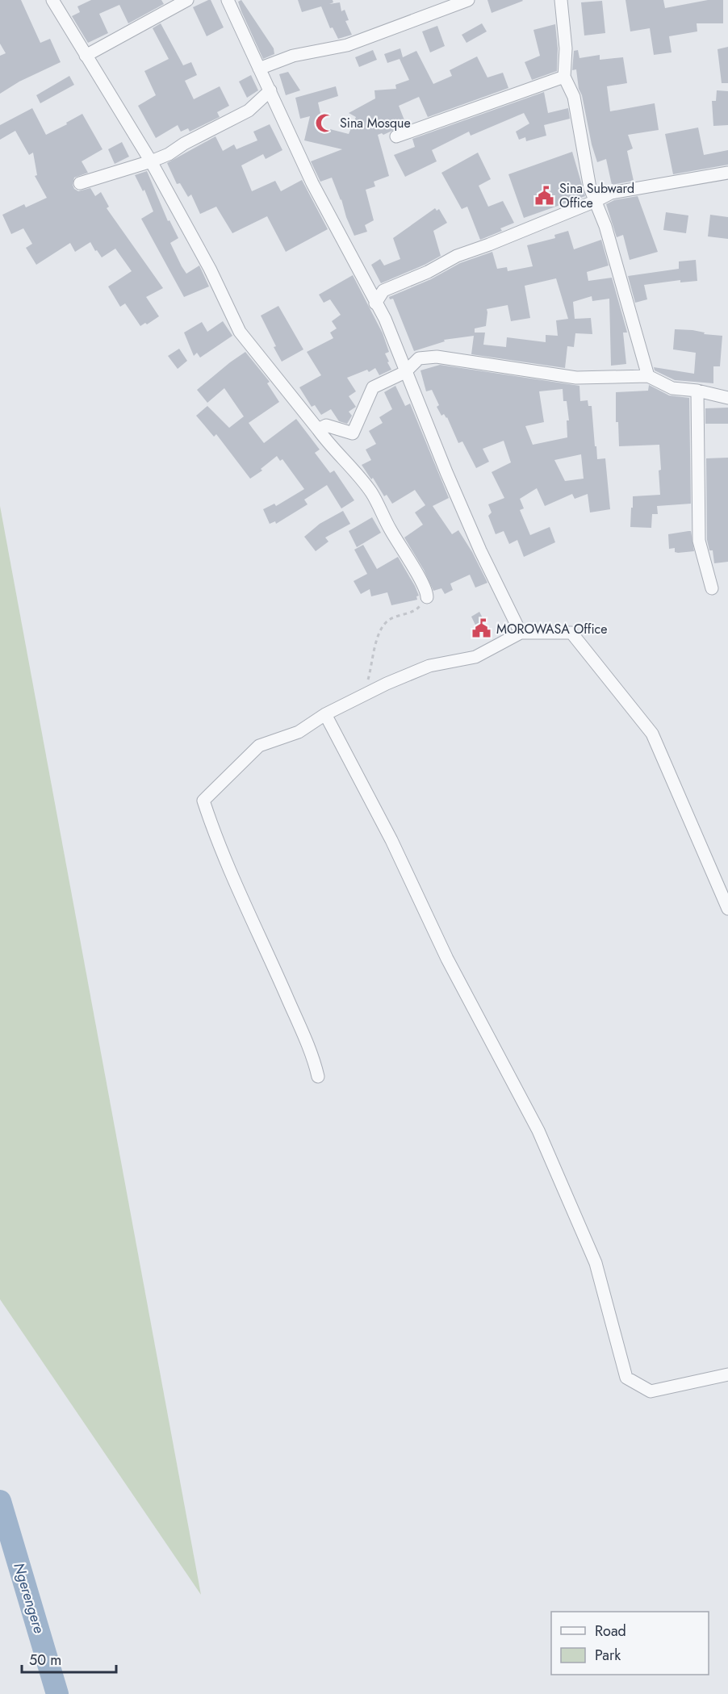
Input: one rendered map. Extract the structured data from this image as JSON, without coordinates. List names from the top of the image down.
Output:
{
  "water": ["Ngerengere"],
  "places": {
    "mosque": ["Sina Mosque"],
    "public building": ["Sina Subward Office", "MOROWASA Office"]
  },
  "legend": ["Road", "Park"],
  "scale_bar": "50 m"
}
